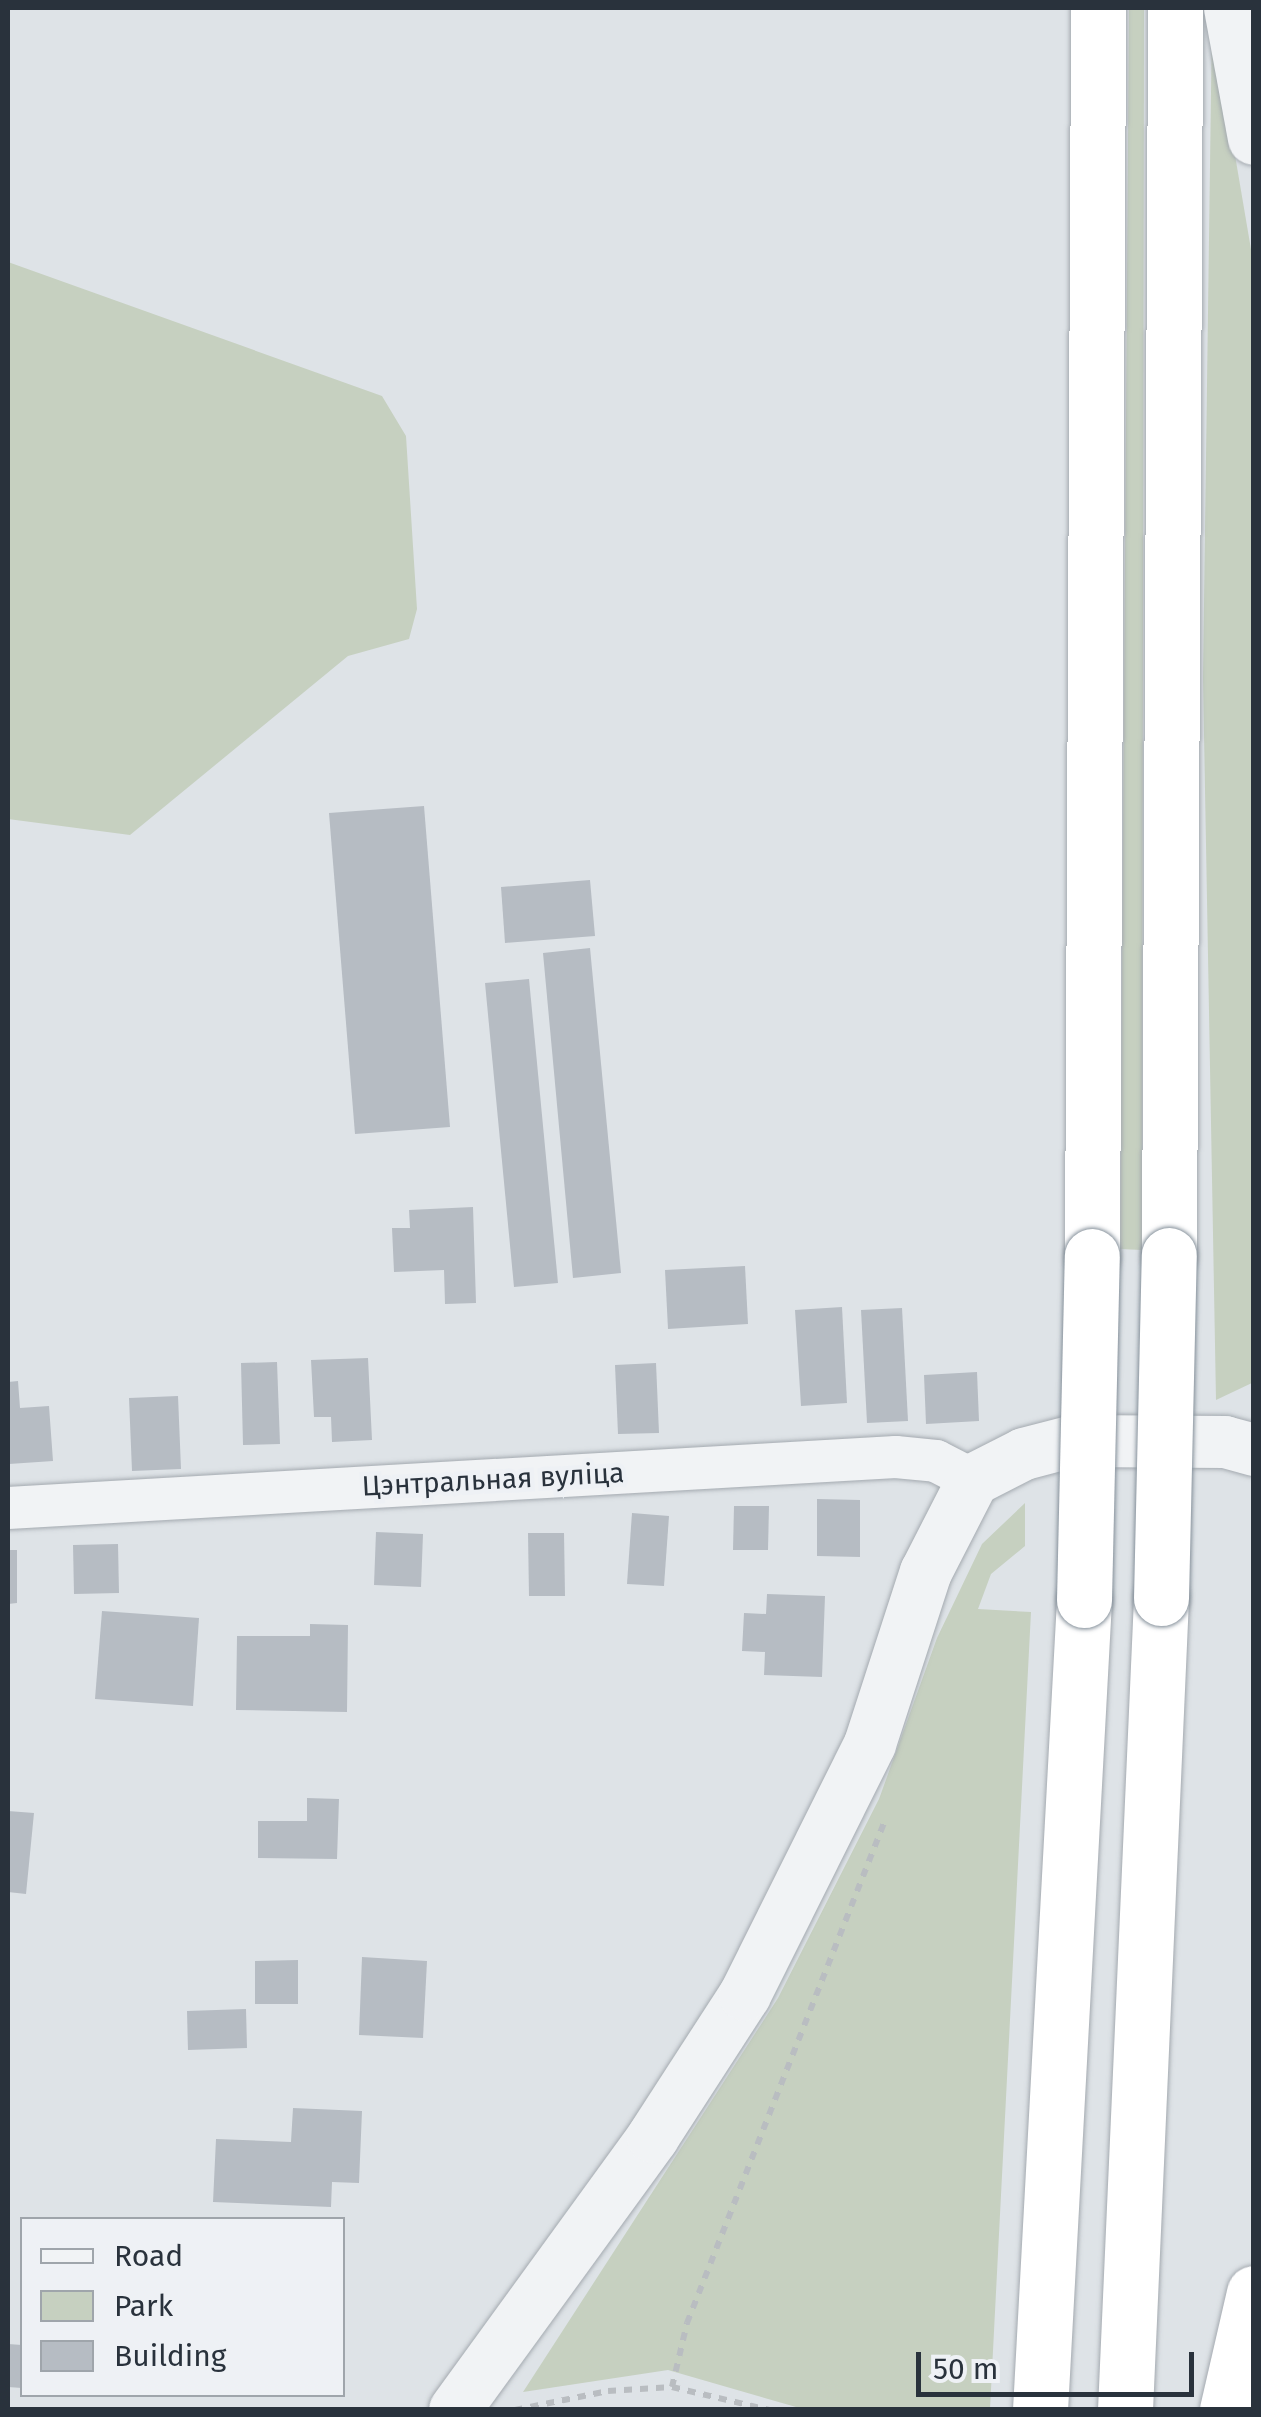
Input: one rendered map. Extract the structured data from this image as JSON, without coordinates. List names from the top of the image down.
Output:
{
  "streets": {
    "street": ["Цэнтральная вуліца"]
  },
  "legend": ["Road", "Park", "Building"],
  "scale_bar": "50 m"
}
